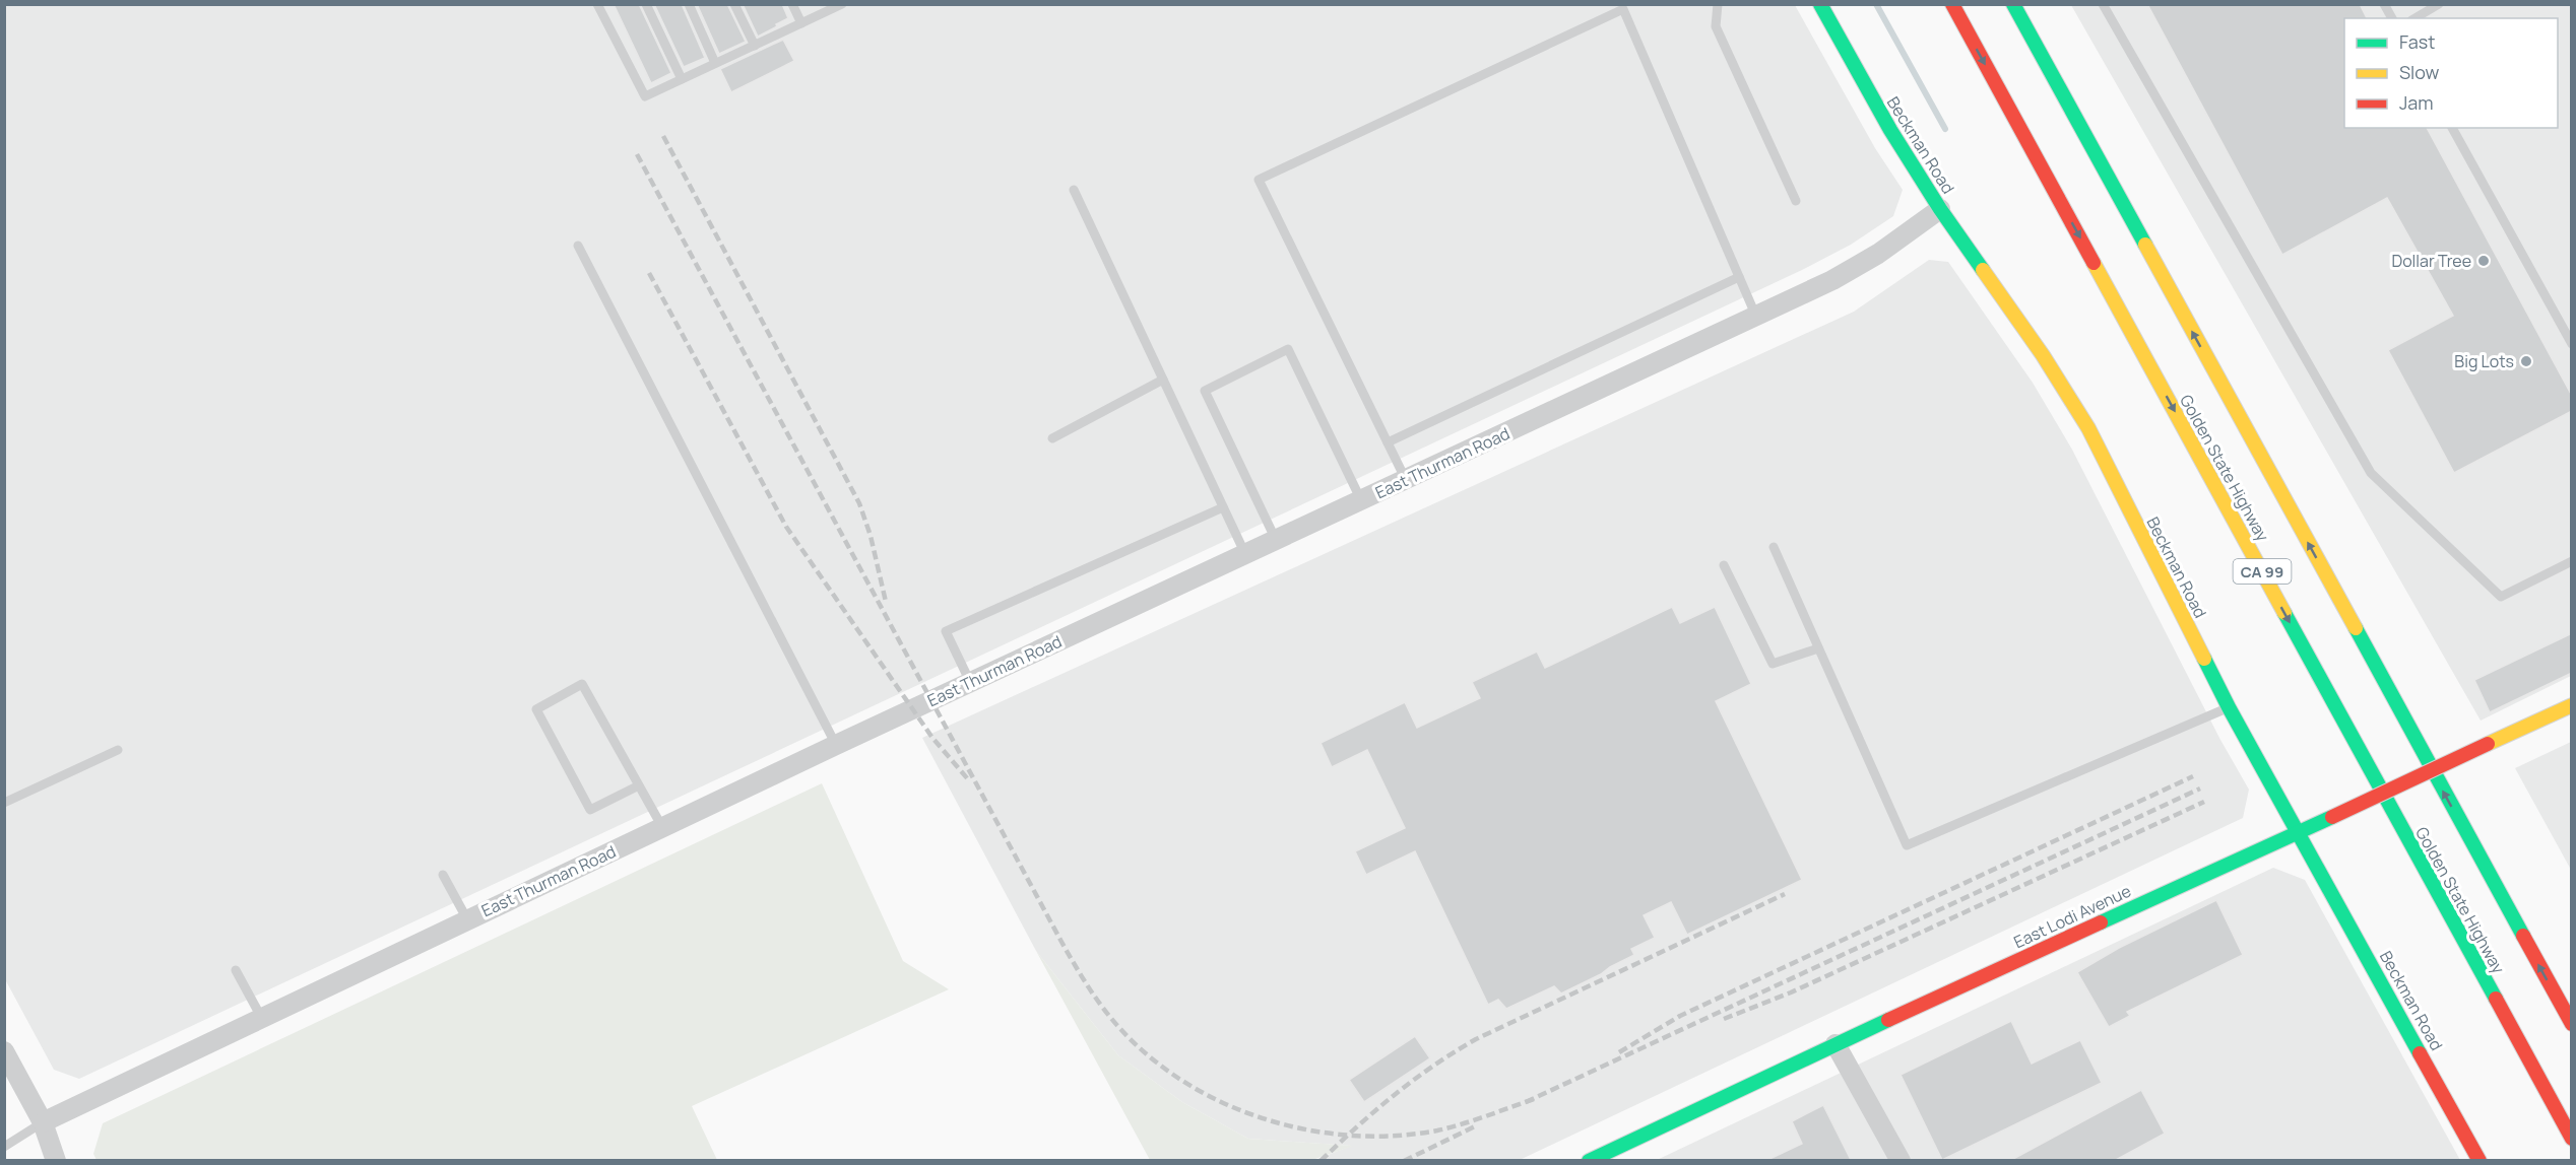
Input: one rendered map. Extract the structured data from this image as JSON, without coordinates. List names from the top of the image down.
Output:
{
  "streets": {
    "main road": [
      "Beckman Road",
      "Golden State Highway",
      "CA 99",
      "East Lodi Avenue"
    ],
    "street": ["East Thurman Road"]
  },
  "crossings": [
    ["Beckman Road", "East Thurman Road"],
    ["Beckman Road", "East Lodi Avenue"]
  ],
  "places": ["Dollar Tree", "Big Lots"],
  "legend": ["Fast", "Slow", "Jam"]
}
